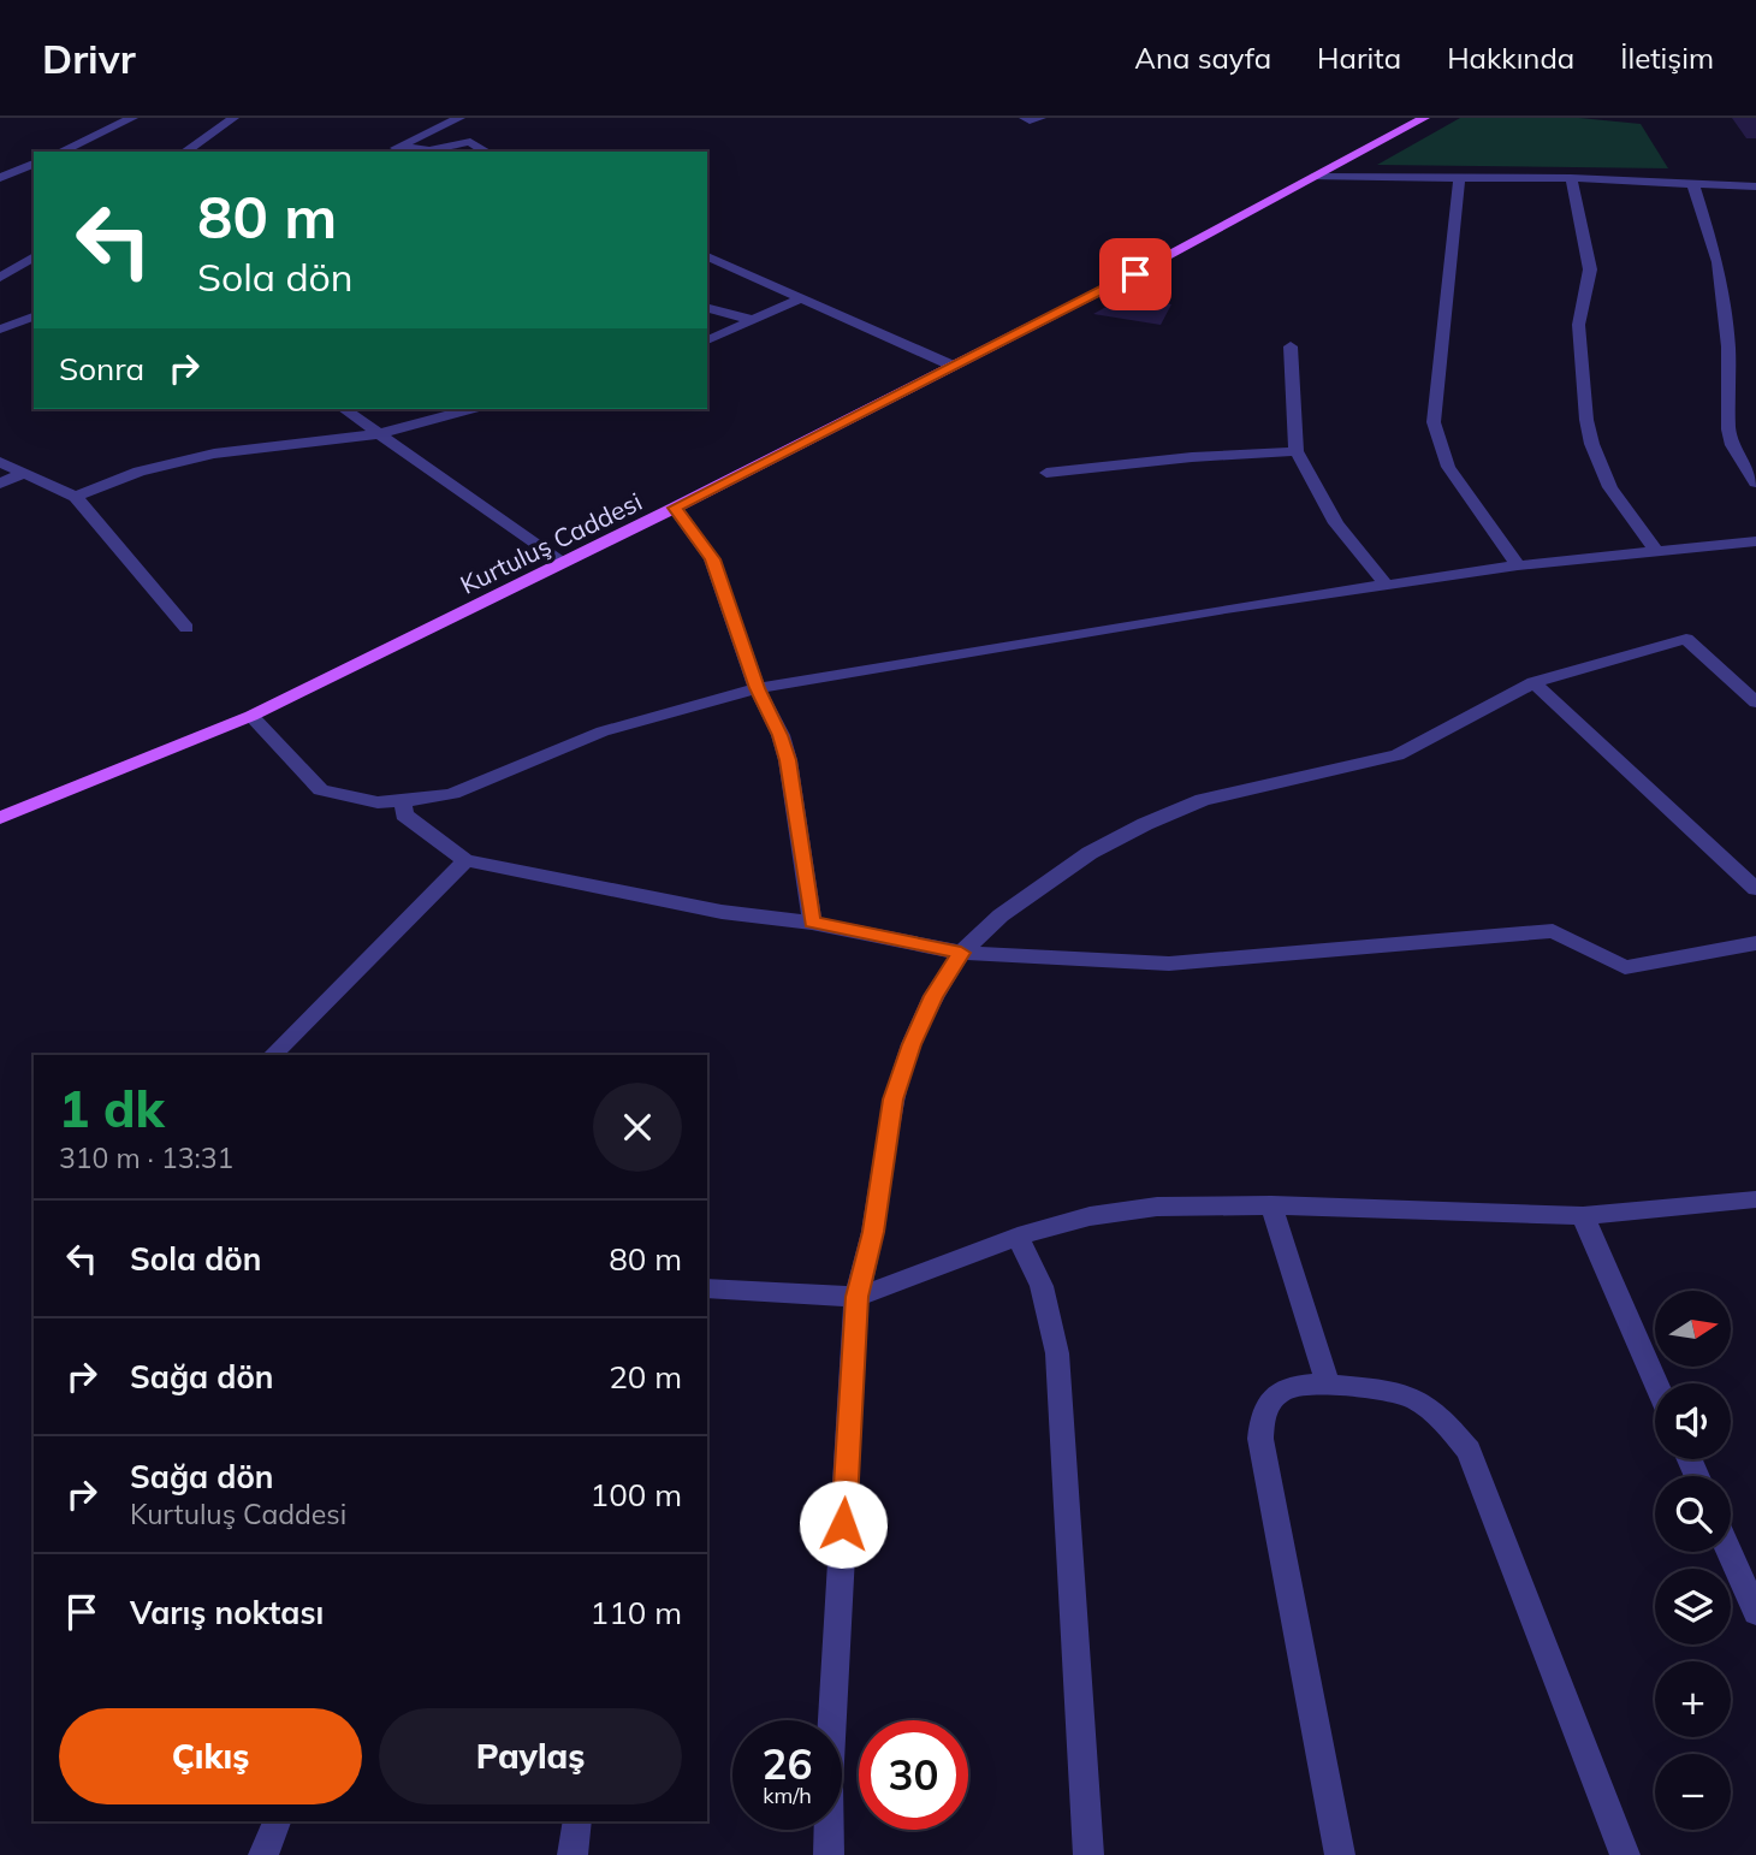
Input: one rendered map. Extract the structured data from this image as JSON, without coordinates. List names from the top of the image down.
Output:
{
  "streets": {
    "main road": ["Kurtuluş Caddesi"]
  },
  "north": "right",
  "page": {
    "header": "Drivr",
    "nav": [
      "Ana sayfa",
      "Harita",
      "Hakkında",
      "İletişim"
    ],
    "turn": ["80 m", "Sola dön"],
    "then": "Sonra",
    "heading": ["1 dk", "310 m · 13:31"],
    "list": [
      {
        "name": "Sola dön",
        "value": "80 m"
      },
      {
        "name": "Sağa dön",
        "value": "20 m"
      },
      {
        "name": "Sağa dön",
        "note": "Kurtuluş Caddesi",
        "value": "100 m"
      },
      {
        "name": "Varış noktası",
        "value": "110 m"
      }
    ],
    "map_buttons": ["+", "−"],
    "buttons": ["Çıkış", "Paylaş"],
    "speed": "26 km/h",
    "limit": "30"
  }
}
